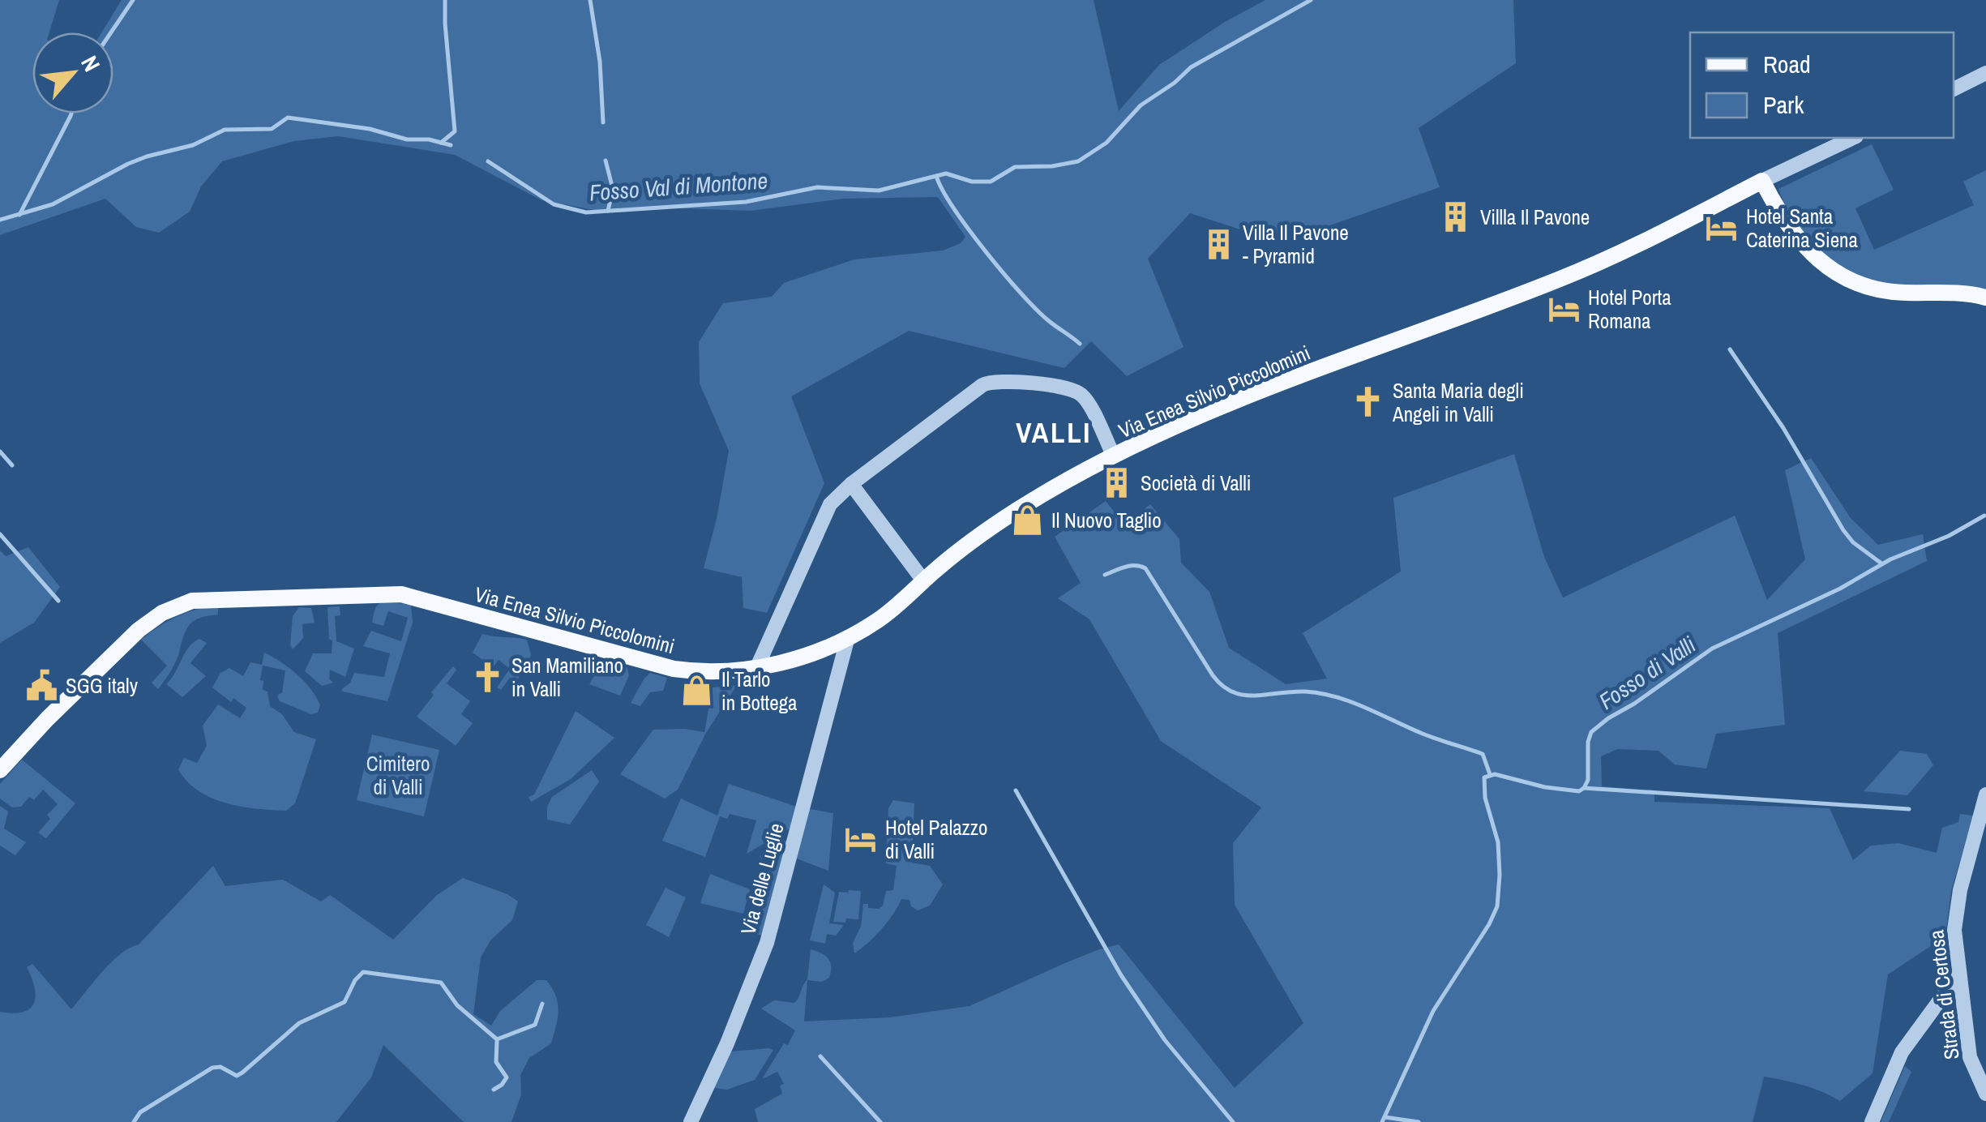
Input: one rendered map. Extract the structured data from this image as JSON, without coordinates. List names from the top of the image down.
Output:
{
  "streets": {
    "main road": ["Via Enea Silvio Piccolomini"],
    "street": ["Via delle Luglie", "Strada di Certosa"]
  },
  "crossings": [
    ["Via Enea Silvio Piccolomini", "Via delle Luglie"]
  ],
  "districts": ["VALLI"],
  "water": ["Fosso Val di Montone", "Fosso di Valli"],
  "parks": ["Cimitero di Valli"],
  "places": {
    "building": ["Villla Il Pavone", "Villa Il Pavone - Pyramid", "Società di Valli"],
    "hotel": ["Hotel Santa Caterina Siena", "Hotel Porta Romana", "Hotel Palazzo di Valli"],
    "church": ["Santa Maria degli Angeli in Valli", "San Mamiliano in Valli"],
    "shop": ["Il Nuovo Taglio", "Il Tarlo in Bottega"],
    "public building": ["SGG italy"]
  },
  "legend": ["Road", "Park"],
  "north": "top right"
}
